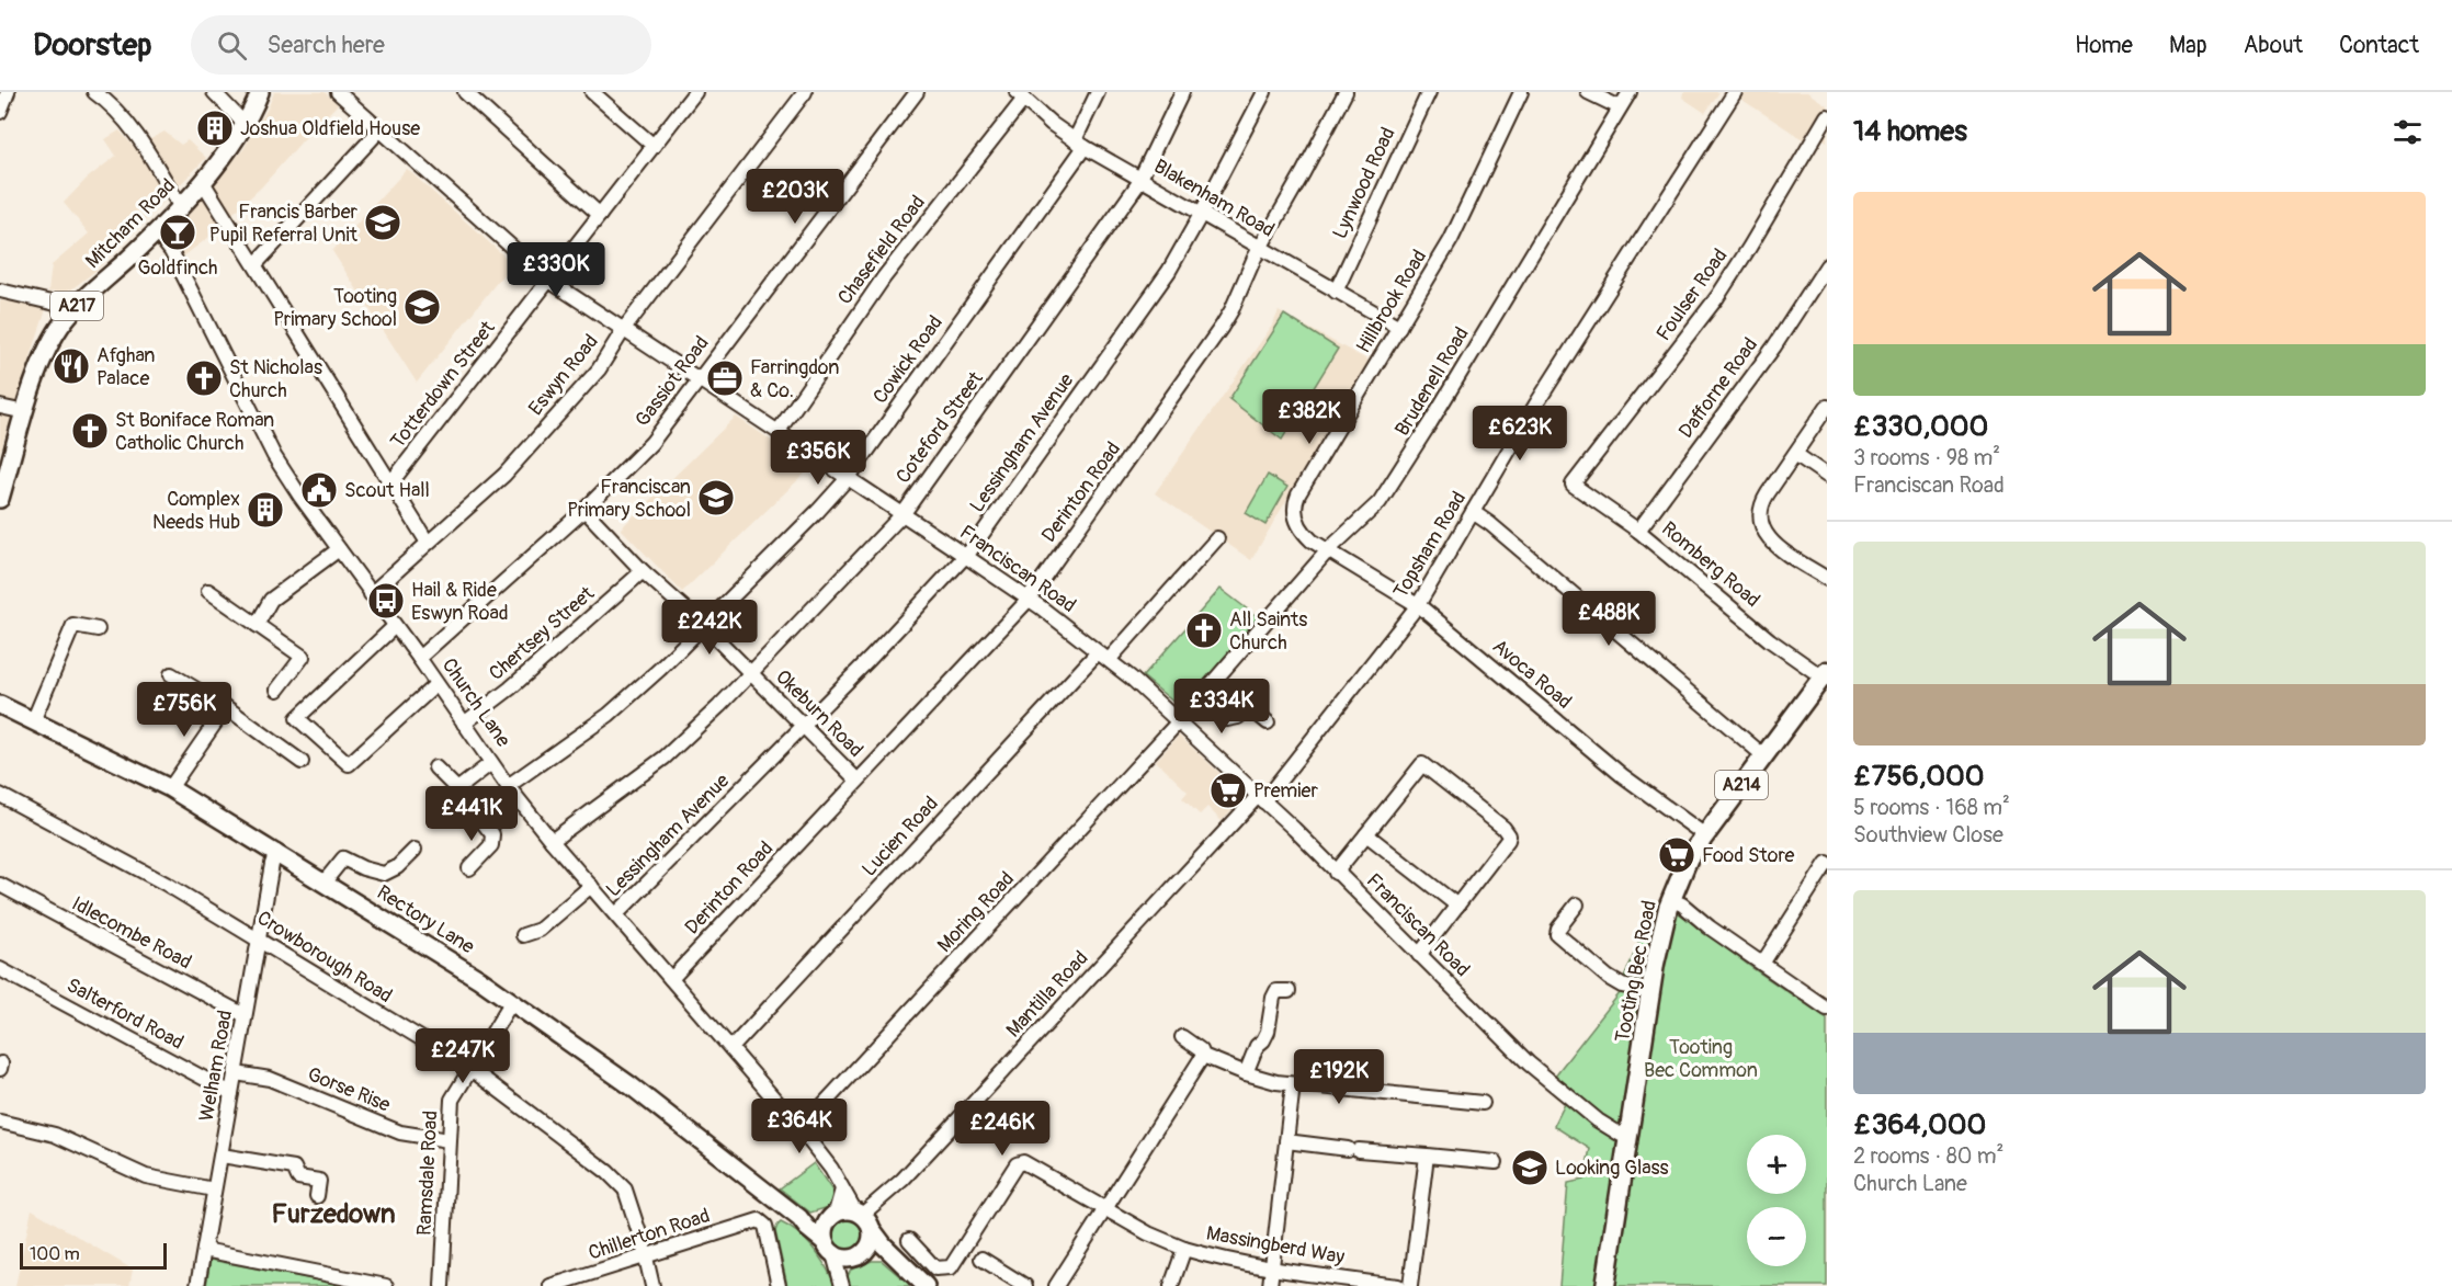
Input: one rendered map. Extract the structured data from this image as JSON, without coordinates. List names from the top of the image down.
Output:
{
  "streets": {
    "highway": ["A214", "Tooting Bec Road"],
    "main road": ["Mitcham Road", "A217", "Rectory Lane"],
    "street": [
      "Lynwood Road",
      "Blakenham Road",
      "Chasefield Road",
      "Foulser Road",
      "Hillbrook Road",
      "Cowick Road",
      "Eswyn Road",
      "Gassiot Road",
      "Brudenell Road",
      "Totterdown Street",
      "Dafforne Road",
      "Coteford Street",
      "Lessingham Avenue",
      "Derinton Road",
      "Topsham Road",
      "Romberg Road",
      "Franciscan Road",
      "Chertsey Street",
      "Avoca Road",
      "Church Lane",
      "Okeburn Road",
      "Lucien Road",
      "Moring Road",
      "Idlecombe Road",
      "Crowborough Road",
      "Mantilla Road",
      "Salterford Road",
      "Welham Road",
      "Gorse Rise",
      "Ramsdale Road",
      "Chillerton Road",
      "Massingberd Way"
    ]
  },
  "crossings": [
    ["Lynwood Road", "Blakenham Road"],
    ["Blakenham Road", "Chasefield Road"],
    ["Blakenham Road", "Hillbrook Road"],
    ["Blakenham Road", "Cowick Road"],
    ["Blakenham Road", "Coteford Street"],
    ["Blakenham Road", "Lessingham Avenue"],
    ["Blakenham Road", "Derinton Road"],
    ["Mitcham Road", "Church Lane"],
    ["Chasefield Road", "Franciscan Road"],
    ["Foulser Road", "Romberg Road"],
    ["Hillbrook Road", "Brudenell Road"],
    ["Hillbrook Road", "Avoca Road"],
    ["Cowick Road", "Franciscan Road"],
    ["Cowick Road", "Church Lane"],
    ["Cowick Road", "Okeburn Road"],
    ["Eswyn Road", "Franciscan Road"],
    ["Eswyn Road", "Church Lane"],
    ["Gassiot Road", "Franciscan Road"],
    ["Gassiot Road", "Church Lane"],
    ["Gassiot Road", "Okeburn Road"],
    ["Brudenell Road", "Franciscan Road"],
    ["Brudenell Road", "Avoca Road"],
    ["Brudenell Road", "Moring Road"],
    ["Totterdown Street", "Franciscan Road"],
    ["Dafforne Road", "Romberg Road"],
    ["Coteford Street", "Franciscan Road"],
    ["Coteford Street", "Church Lane"],
    ["Coteford Street", "Okeburn Road"],
    ["Lessingham Avenue", "Franciscan Road"],
    ["Lessingham Avenue", "Church Lane"],
    ["Lessingham Avenue", "Okeburn Road"],
    ["Derinton Road", "Franciscan Road"],
    ["Derinton Road", "Church Lane"],
    ["Derinton Road", "Okeburn Road"],
    ["Topsham Road", "Franciscan Road"],
    ["Topsham Road", "Avoca Road"],
    ["Topsham Road", "Mantilla Road"],
    ["Romberg Road", "Tooting Bec Road"],
    ["Franciscan Road", "Lucien Road"],
    ["Franciscan Road", "Moring Road"],
    ["Franciscan Road", "Tooting Bec Road"],
    ["Franciscan Road", "Mantilla Road"],
    ["Chertsey Street", "Church Lane"],
    ["Chertsey Street", "Okeburn Road"],
    ["Avoca Road", "Tooting Bec Road"],
    ["Church Lane", "Lucien Road"],
    ["Church Lane", "Moring Road"],
    ["Church Lane", "Rectory Lane"],
    ["Church Lane", "Mantilla Road"],
    ["Rectory Lane", "Mantilla Road"],
    ["Rectory Lane", "Welham Road"],
    ["Rectory Lane", "Ramsdale Road"],
    ["Idlecombe Road", "Welham Road"],
    ["Crowborough Road", "Welham Road"],
    ["Crowborough Road", "Ramsdale Road"],
    ["Crowborough Road", "Chillerton Road"],
    ["Salterford Road", "Welham Road"],
    ["Welham Road", "Gorse Rise"],
    ["Gorse Rise", "Ramsdale Road"]
  ],
  "districts": ["Furzedown"],
  "parks": ["Tooting Bec Common"],
  "places": {
    "building": ["Joshua Oldfield House", "Complex Needs Hub"],
    "school or university": [
      "Francis Barber Pupil Referral Unit",
      "Tooting Primary School",
      "Franciscan Primary School",
      "Looking Glass"
    ],
    "bar": ["Goldfinch"],
    "restaurant": ["Afghan Palace"],
    "church": ["St Nicholas Church", "St Boniface Roman Catholic Church", "All Saints Church"],
    "office": ["Farringdon & Co."],
    "public building": ["Scout Hall"],
    "bus stop": ["Hail & Ride Eswyn Road"],
    "supermarket": ["Premier", "Food Store"]
  },
  "scale_bar": "100 m",
  "page": {
    "header": "Doorstep",
    "search": "Search here",
    "nav": [
      "Home",
      "Map",
      "About",
      "Contact"
    ],
    "heading": "14 homes",
    "price": [
      "£203K",
      "£330K",
      "£382K",
      "£623K",
      "£356K",
      "£488K",
      "£242K",
      "£334K",
      "£756K",
      "£441K",
      "£247K",
      "£192K",
      "£364K",
      "£246K"
    ],
    "list": [
      {
        "name": "£330,000",
        "note": "3 rooms · 98 m² · Franciscan Road"
      },
      {
        "name": "£756,000",
        "note": "5 rooms · 168 m² · Southview Close"
      },
      {
        "name": "£364,000",
        "note": "2 rooms · 80 m² · Church Lane"
      }
    ],
    "map_buttons": ["+", "−"],
    "scale": "100 m"
  }
}
